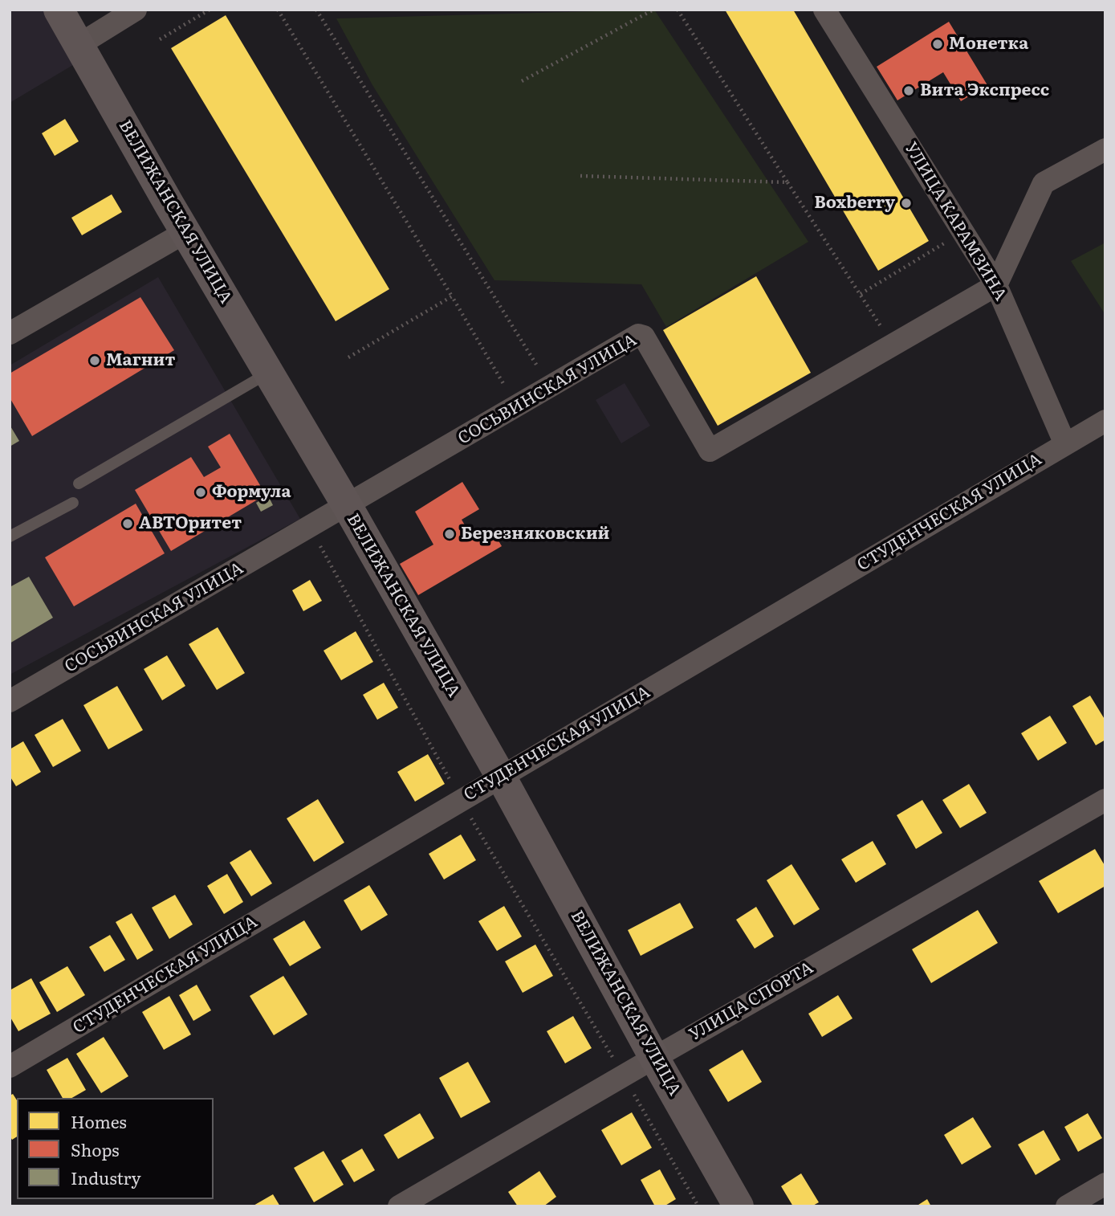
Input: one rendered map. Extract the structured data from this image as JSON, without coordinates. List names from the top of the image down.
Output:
{
  "streets": {
    "street": [
      "ВЕЛИЖАНСКАЯ УЛИЦА",
      "УЛИЦА КАРАМЗИНА",
      "СОСЬВИНСКАЯ УЛИЦА",
      "СТУДЕНЧЕСКАЯ УЛИЦА",
      "УЛИЦА СПОРТА"
    ]
  },
  "crossings": [
    ["ВЕЛИЖАНСКАЯ УЛИЦА", "СОСЬВИНСКАЯ УЛИЦА"],
    ["ВЕЛИЖАНСКАЯ УЛИЦА", "СТУДЕНЧЕСКАЯ УЛИЦА"],
    ["ВЕЛИЖАНСКАЯ УЛИЦА", "УЛИЦА СПОРТА"],
    ["УЛИЦА КАРАМЗИНА", "СОСЬВИНСКАЯ УЛИЦА"],
    ["УЛИЦА КАРАМЗИНА", "СТУДЕНЧЕСКАЯ УЛИЦА"]
  ],
  "places": [
    "Монетка",
    "Вита Экспресс",
    "Boxberry",
    "Магнит",
    "Формула",
    "АВТОритет",
    "Березняковский"
  ],
  "legend": ["Homes", "Shops", "Industry"]
}
